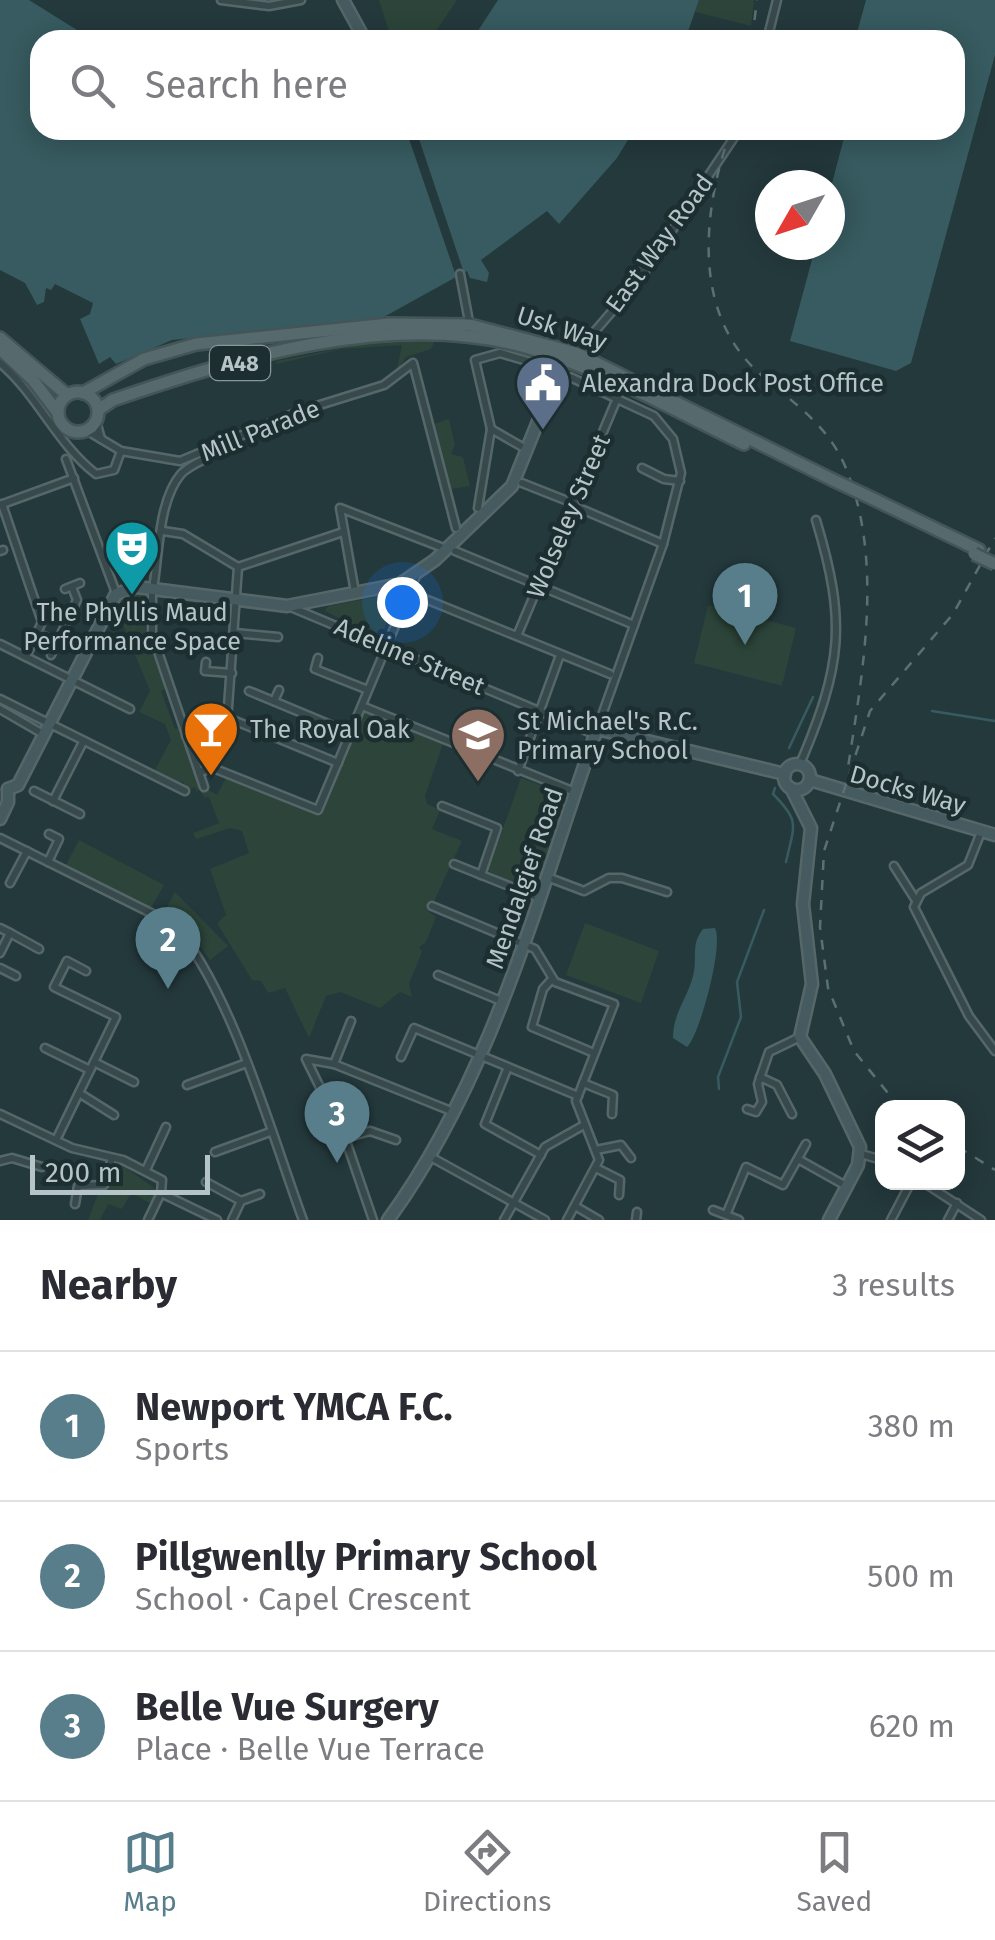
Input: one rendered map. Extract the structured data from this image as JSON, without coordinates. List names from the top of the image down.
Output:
{
  "streets": {
    "main road": ["Usk Way", "A48"],
    "street": [
      "East Way Road",
      "Mill Parade",
      "Wolseley Street",
      "Adeline Street",
      "Docks Way",
      "Mendalgief Road"
    ]
  },
  "crossings": [
    ["East Way Road", "Usk Way"],
    ["Usk Way", "A48"],
    ["Usk Way", "Mill Parade"],
    ["A48", "Mill Parade"],
    ["Adeline Street", "Mendalgief Road"]
  ],
  "places": {
    "public building": ["Alexandra Dock Post Office"],
    "theatre": ["The Phyllis Maud Performance Space"],
    "bar": ["The Royal Oak"],
    "school or university": ["St Michael's R.C. Primary School"]
  },
  "scale_bar": "200 m",
  "north": "bottom left",
  "page": {
    "search": "Search here",
    "pins": ["1", "2", "3"],
    "scale": "200 m",
    "heading": ["Nearby", "3 results"],
    "list": [
      {
        "mark": "1",
        "name": "Newport YMCA F.C.",
        "note": "Sports",
        "value": "380 m"
      },
      {
        "mark": "2",
        "name": "Pillgwenlly Primary School",
        "note": "School · Capel Crescent",
        "value": "500 m"
      },
      {
        "mark": "3",
        "name": "Belle Vue Surgery",
        "note": "Place · Belle Vue Terrace",
        "value": "620 m"
      }
    ],
    "nav": ["Map", "Directions", "Saved"]
  }
}
